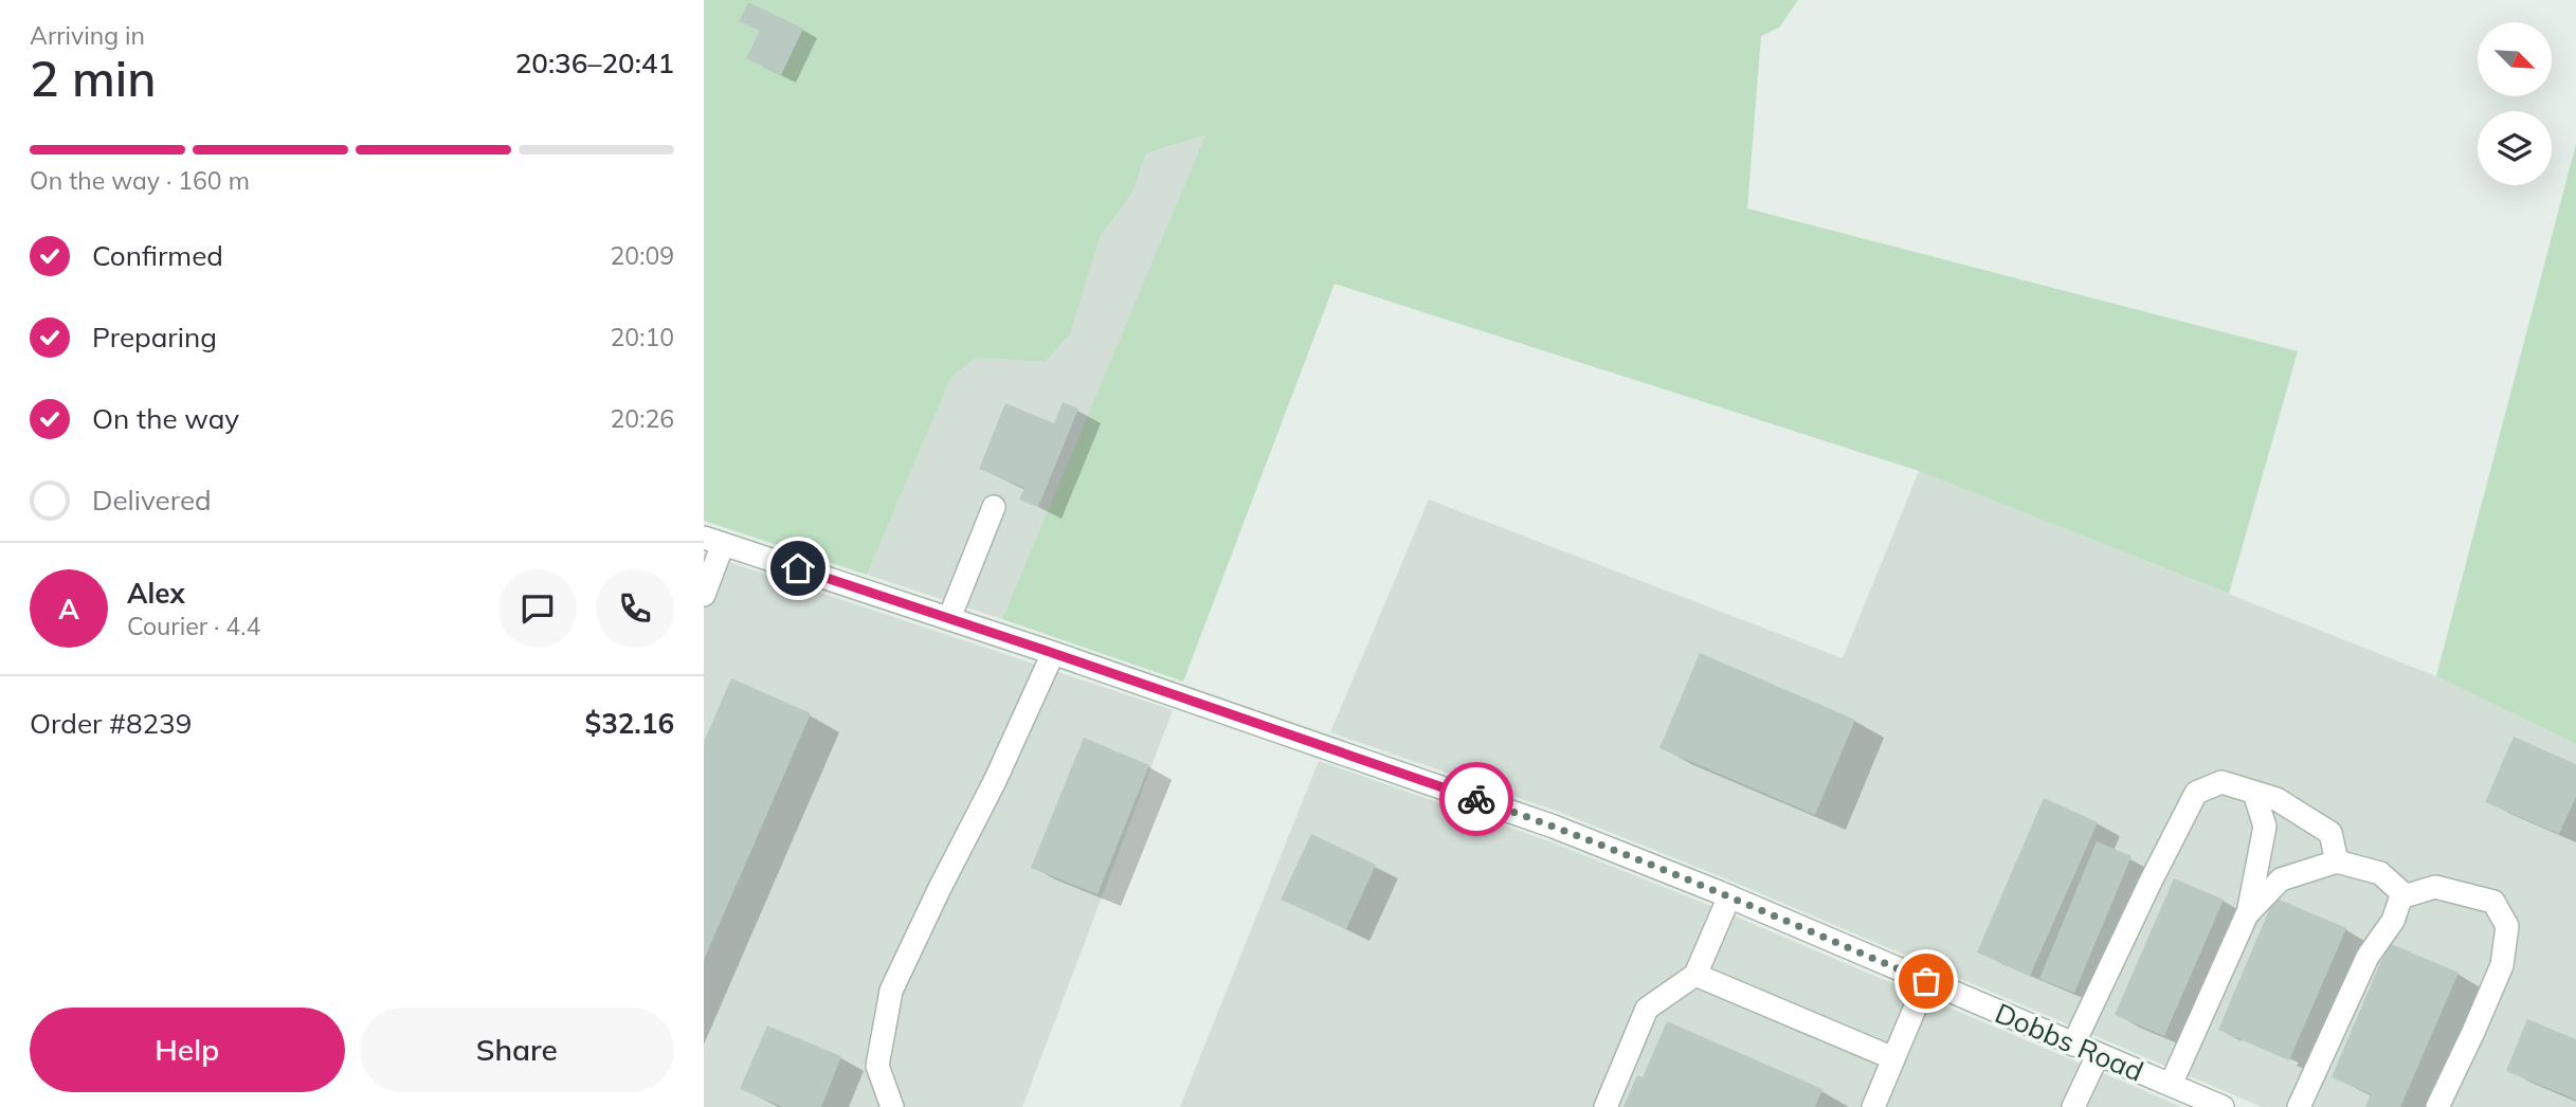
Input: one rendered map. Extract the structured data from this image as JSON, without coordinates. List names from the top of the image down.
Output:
{
  "streets": {
    "street": ["Dobbs Road"]
  },
  "north": "bottom right",
  "page": {
    "heading": ["2 min", "Arriving in", "20:36–20:41"],
    "panel": [
      "Alex",
      "Courier · 4.4",
      "Order #8239",
      "$32.16"
    ],
    "bar": "On the way · 160 m",
    "list": [
      ["Confirmed", "20:09"],
      ["Preparing", "20:10"],
      ["On the way", "20:26"],
      "Delivered"
    ],
    "round": "A",
    "buttons": ["Help", "Share"]
  }
}
